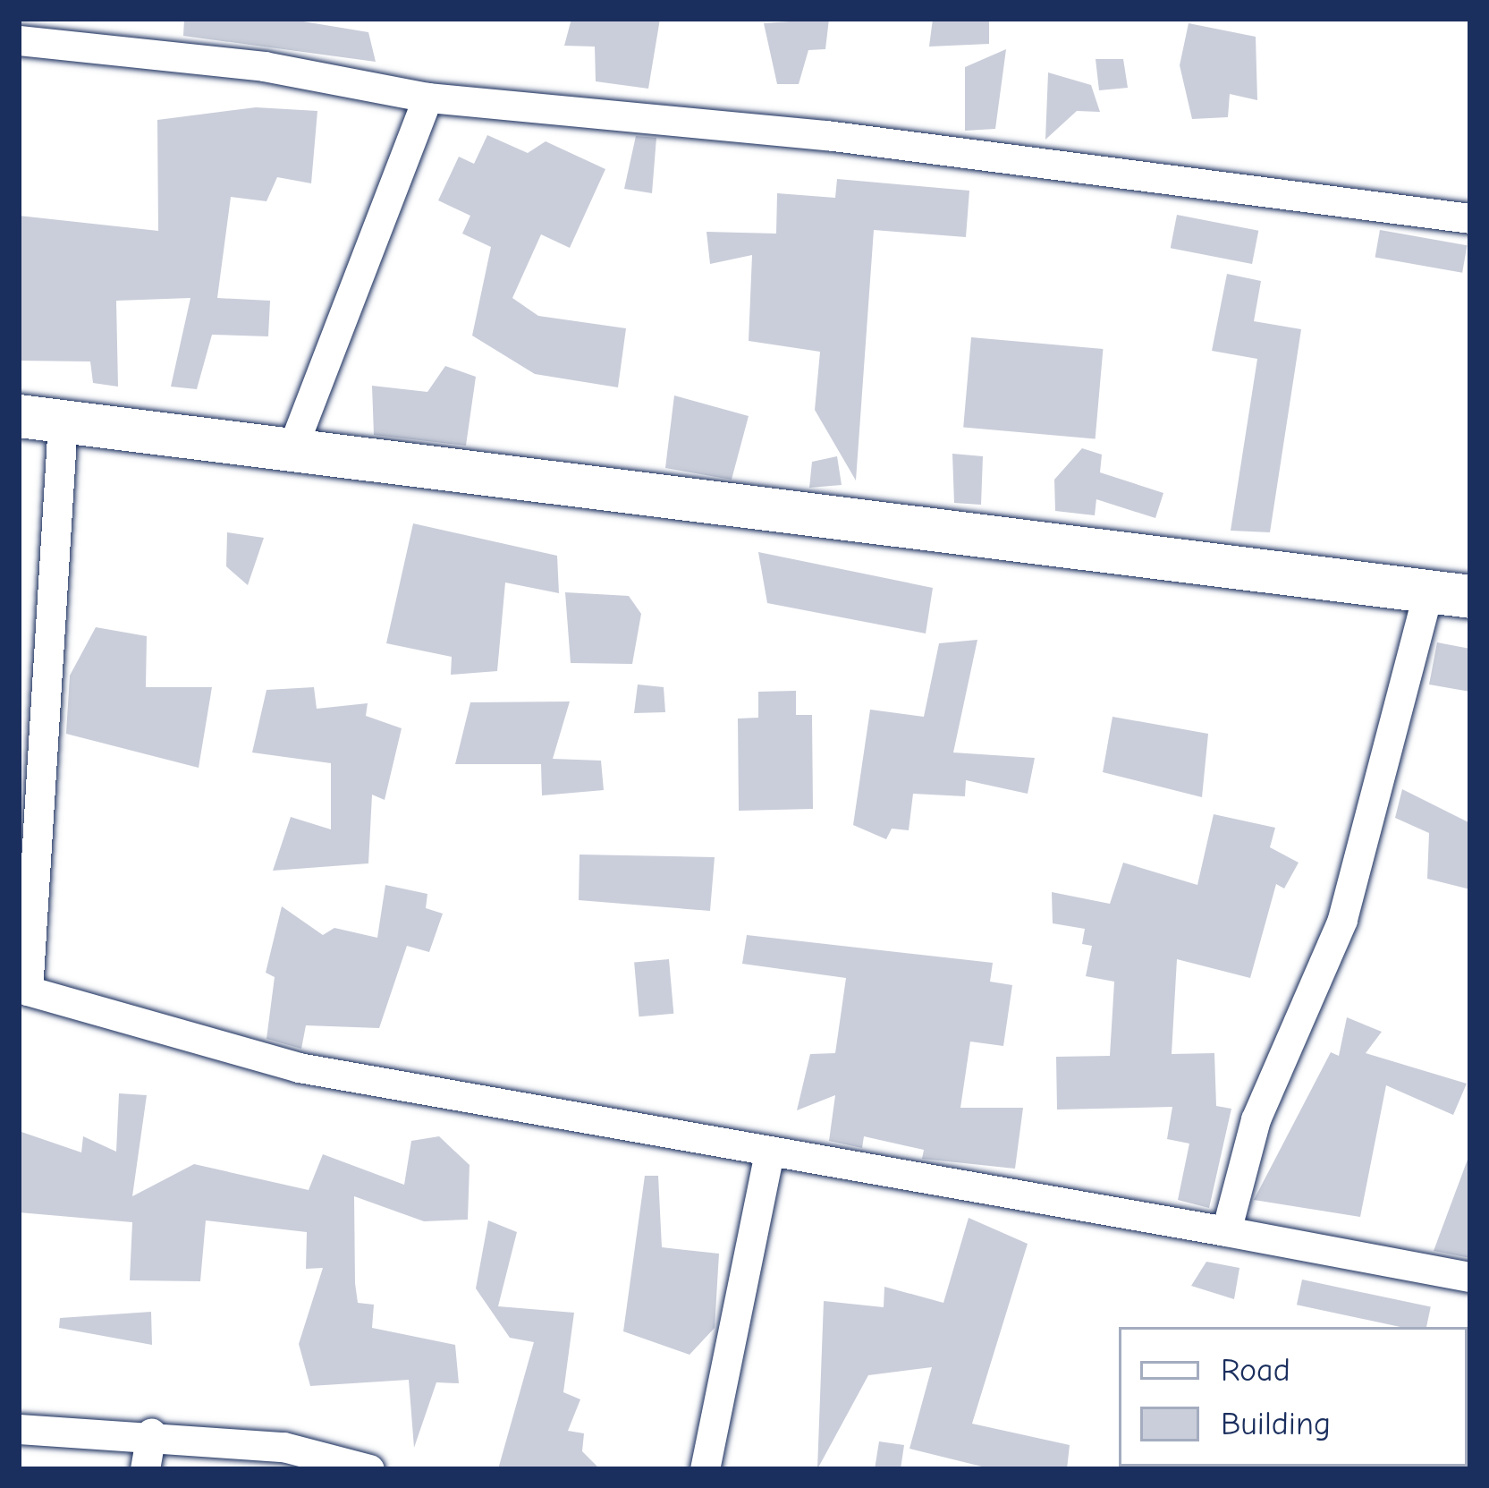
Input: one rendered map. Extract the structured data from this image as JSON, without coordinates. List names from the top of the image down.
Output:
{
  "legend": ["Road", "Building"]
}
